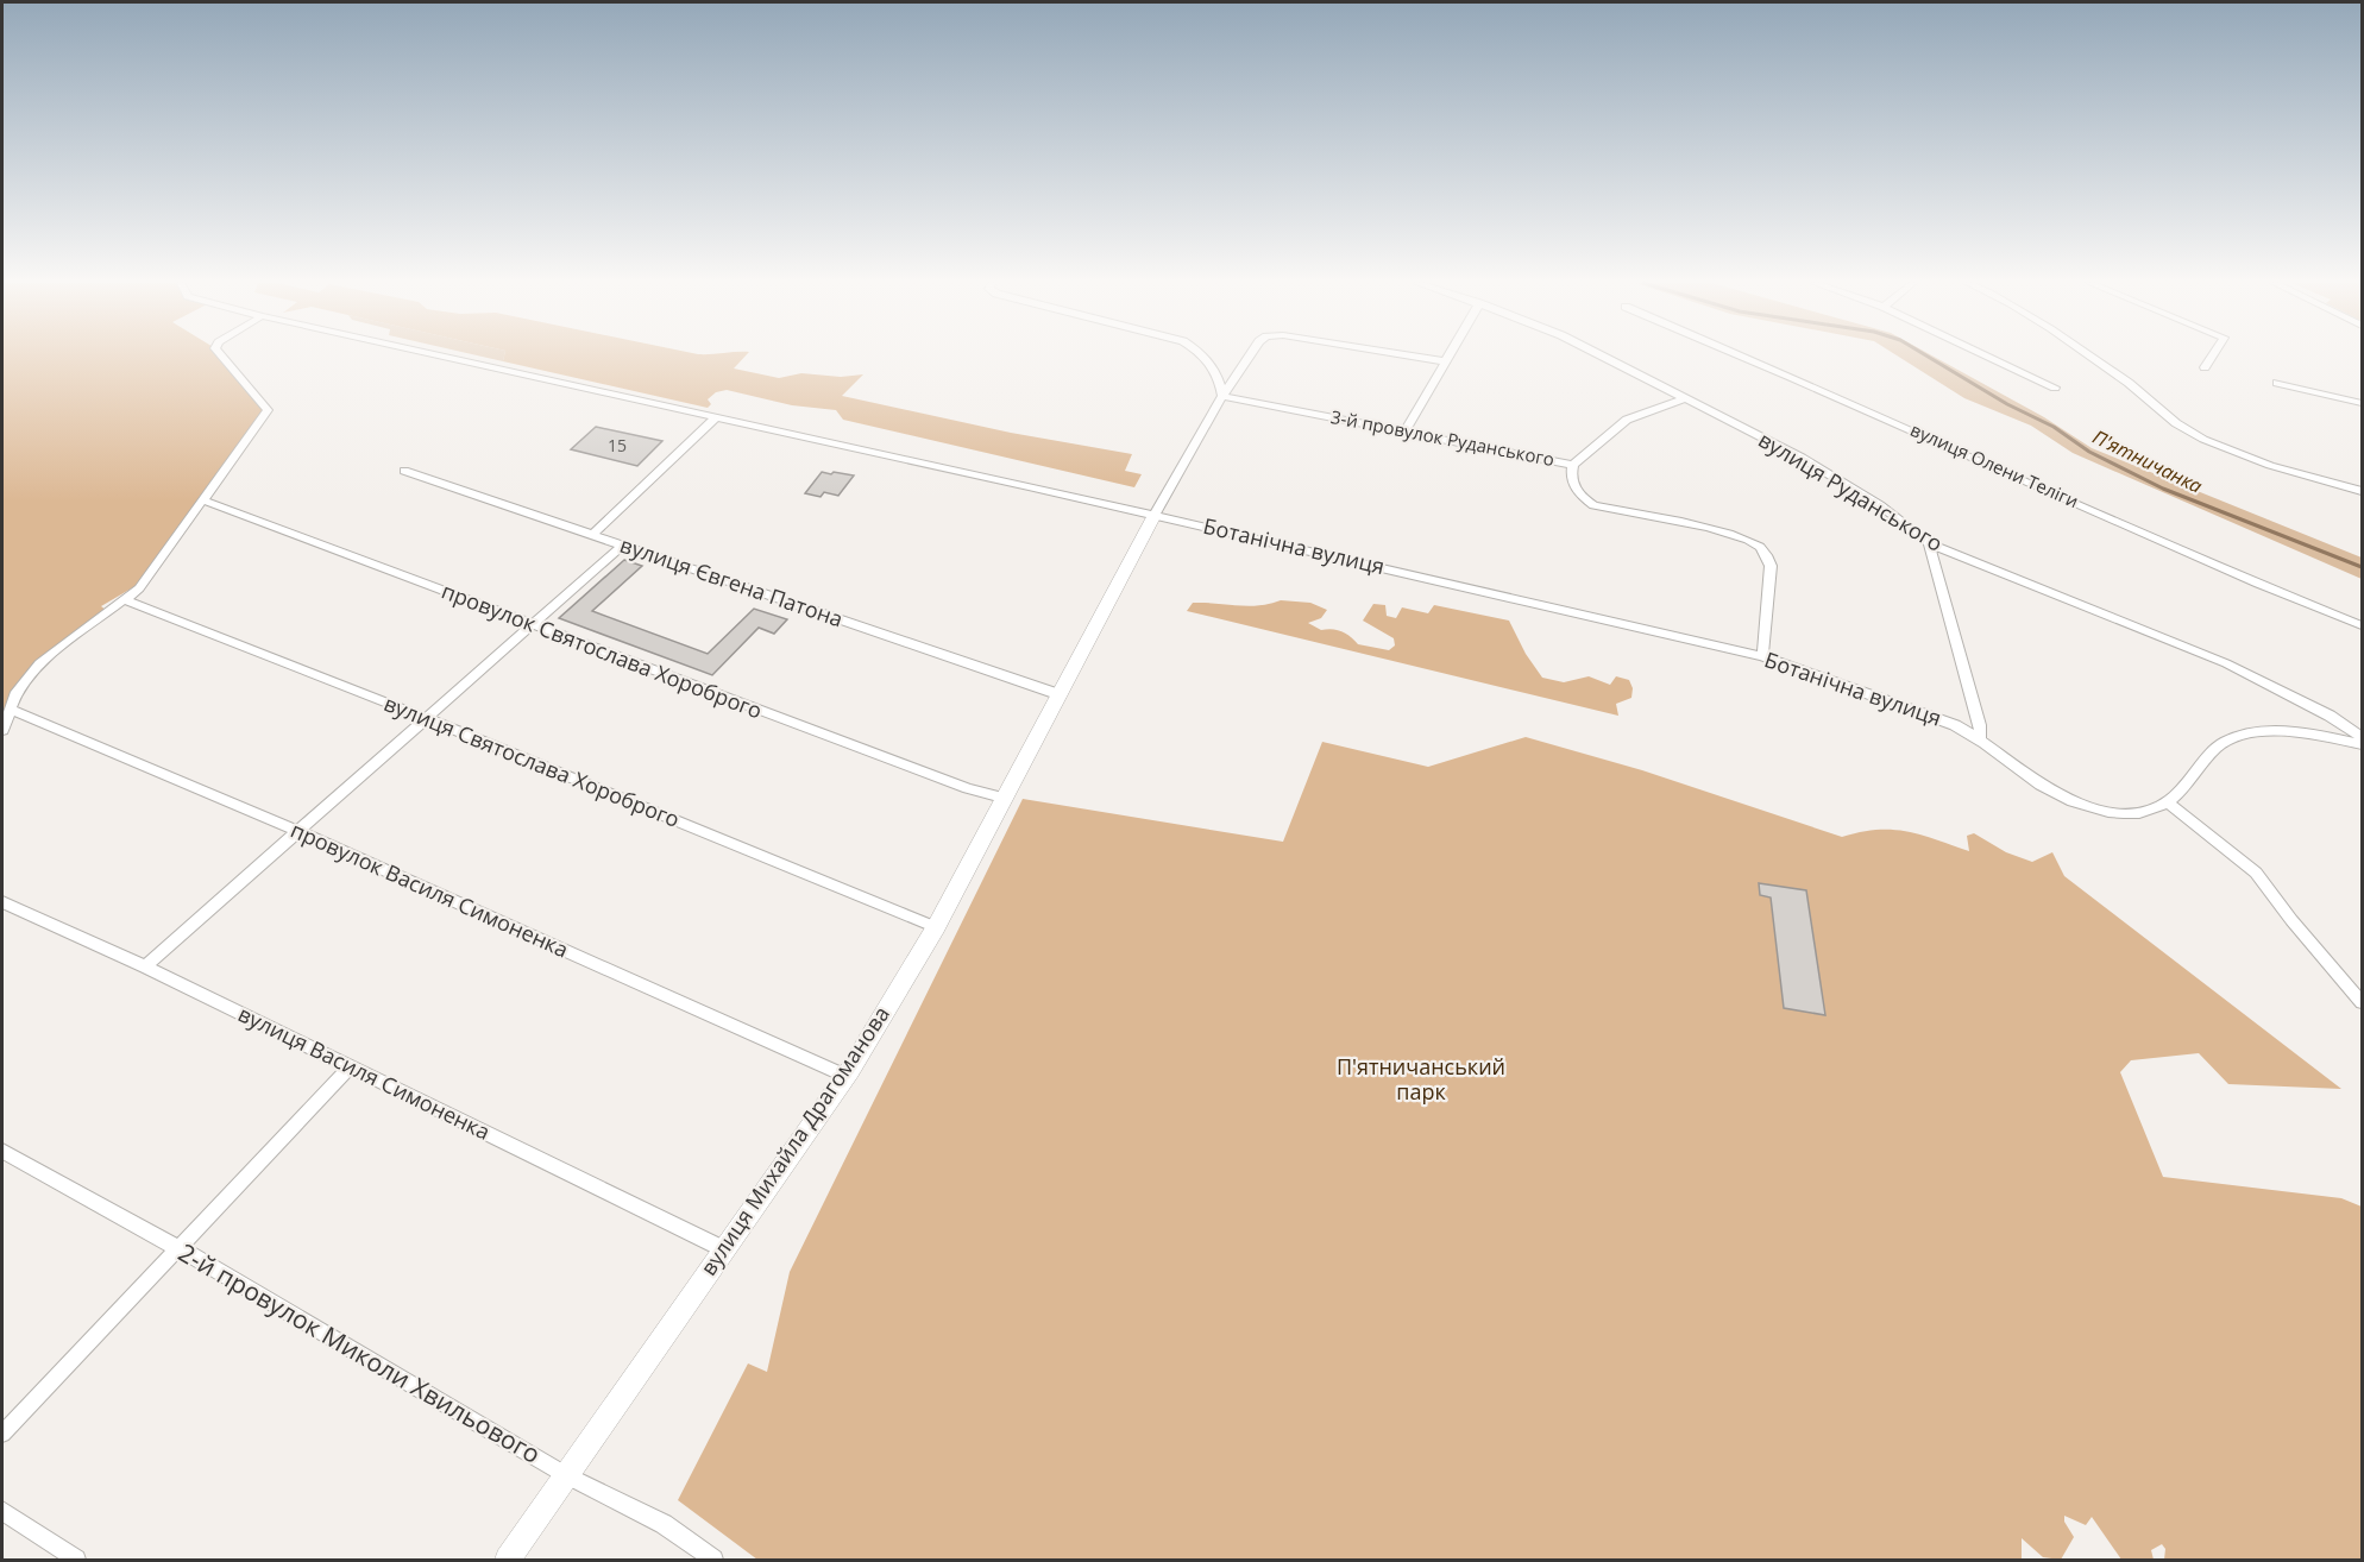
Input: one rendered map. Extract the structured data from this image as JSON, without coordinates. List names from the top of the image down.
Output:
{
  "streets": {
    "street": [
      "3-й провулок Руданського",
      "вулиця Олени Теліги",
      "вулиця Руданського",
      "Ботанічна вулиця",
      "вулиця Євгена Патона",
      "провулок Святослава Хороброго",
      "вулиця Святослава Хороброго",
      "провулок Василя Симоненка",
      "вулиця Василя Симоненка",
      "вулиця Михайла Драгоманова",
      "2-й провулок Миколи Хвильового"
    ]
  },
  "crossings": [
    ["3-й провулок Руданського", "вулиця Руданського"],
    ["Ботанічна вулиця", "вулиця Михайла Драгоманова"],
    ["вулиця Євгена Патона", "вулиця Михайла Драгоманова"],
    ["провулок Святослава Хороброго", "вулиця Михайла Драгоманова"],
    ["вулиця Святослава Хороброго", "вулиця Михайла Драгоманова"],
    ["провулок Василя Симоненка", "вулиця Михайла Драгоманова"],
    ["вулиця Василя Симоненка", "вулиця Михайла Драгоманова"],
    ["вулиця Михайла Драгоманова", "2-й провулок Миколи Хвильового"]
  ],
  "water": ["П'ятничанка"],
  "parks": ["П'ятничанський парк"],
  "house_numbers": ["15"]
}
